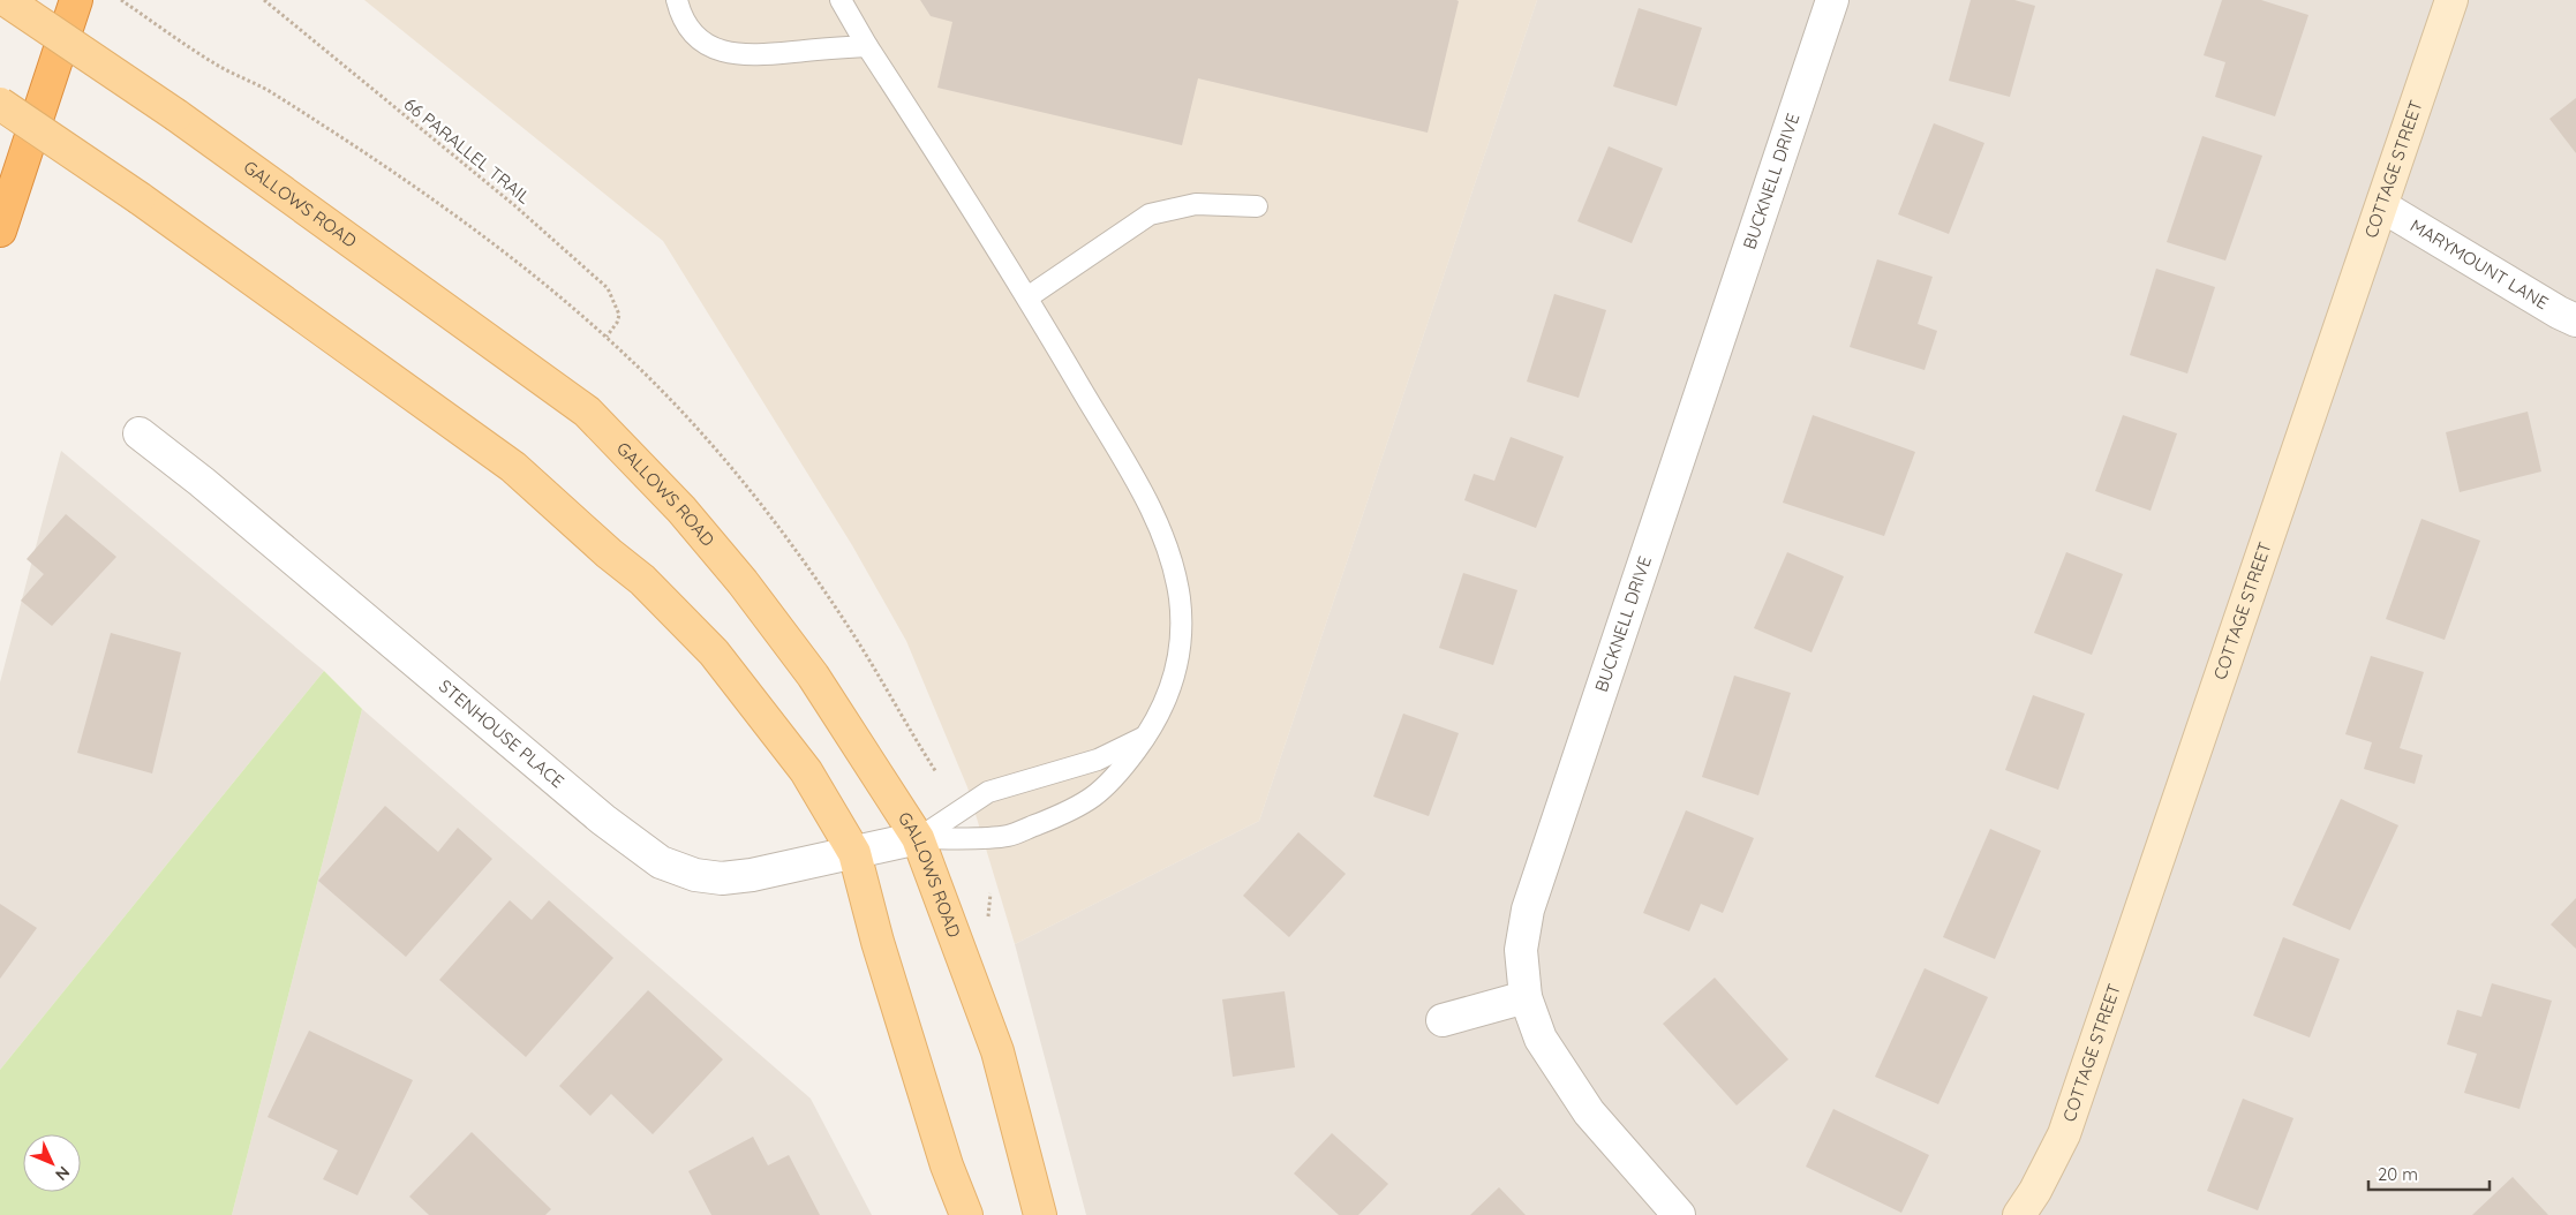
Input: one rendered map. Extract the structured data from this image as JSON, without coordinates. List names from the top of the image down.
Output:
{
  "streets": {
    "main road": ["GALLOWS ROAD"],
    "street": [
      "COTTAGE STREET",
      "BUCKNELL DRIVE",
      "MARYMOUNT LANE",
      "STENHOUSE PLACE"
    ],
    "path": ["66 PARALLEL TRAIL"]
  },
  "crossings": [
    ["COTTAGE STREET", "MARYMOUNT LANE"],
    ["GALLOWS ROAD", "STENHOUSE PLACE"]
  ],
  "scale_bar": "20 m",
  "north": "bottom right"
}
